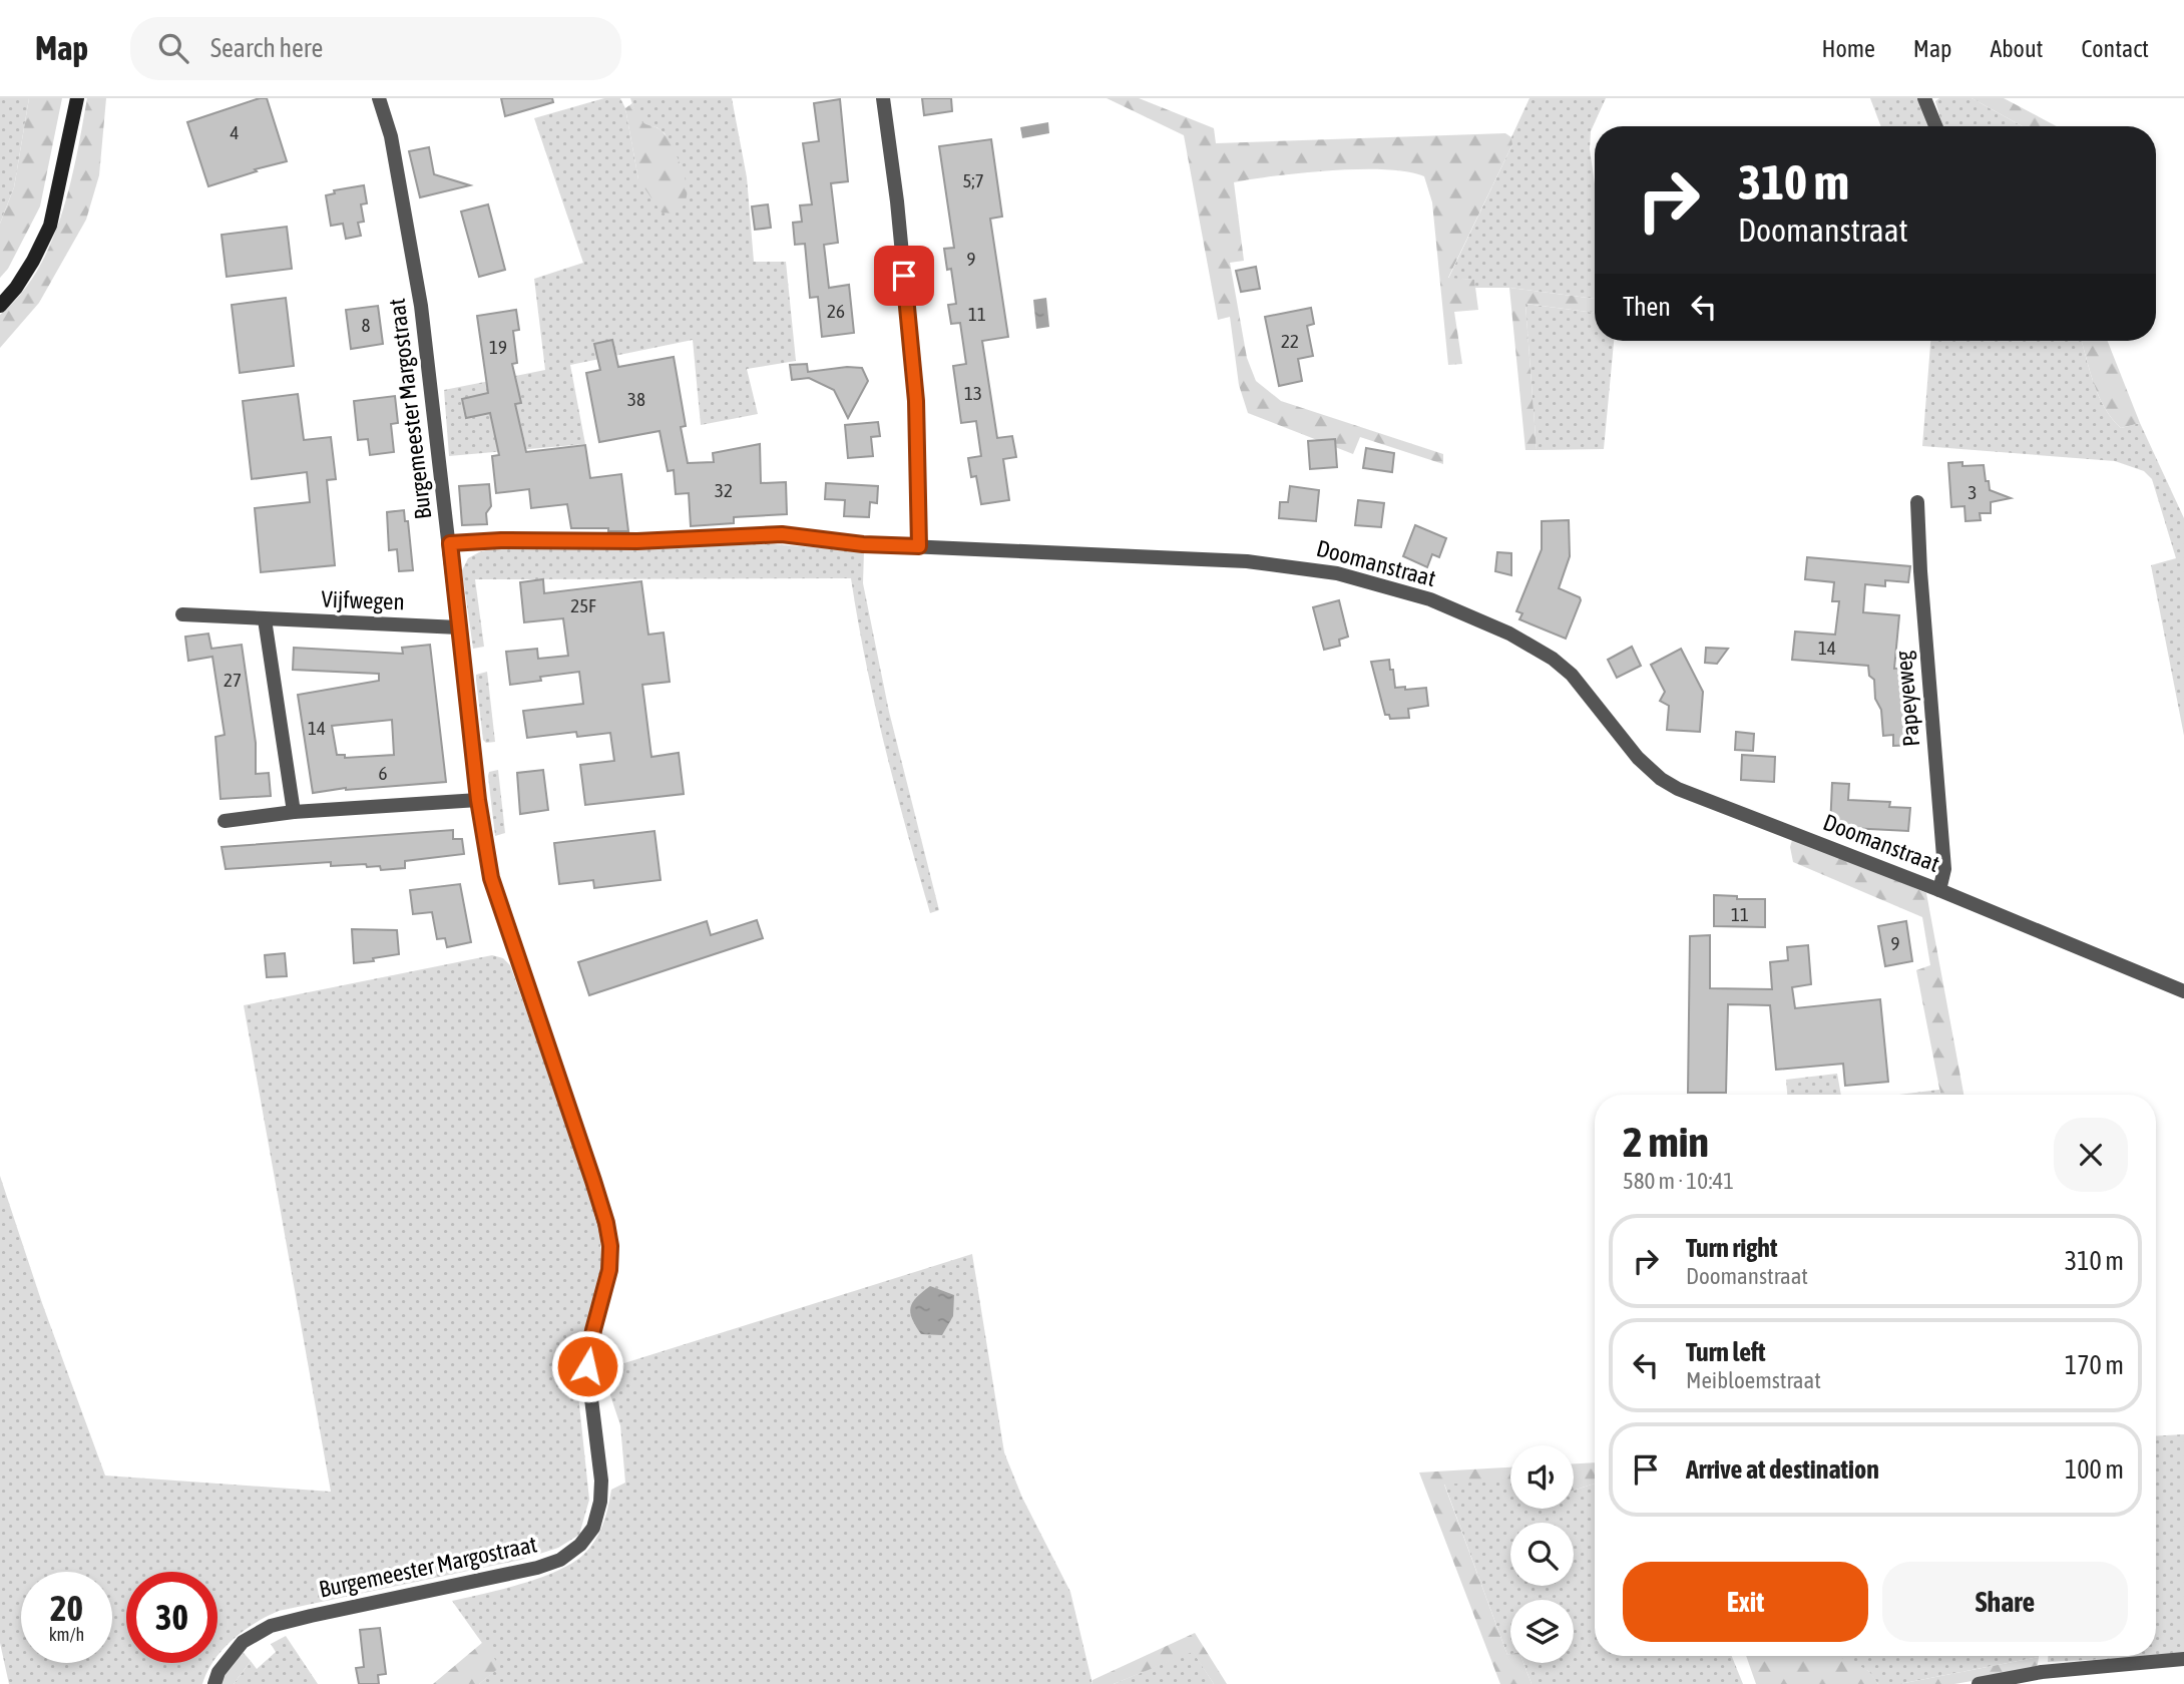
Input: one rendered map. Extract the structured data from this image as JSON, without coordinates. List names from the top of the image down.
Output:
{
  "streets": {
    "street": [
      "Burgemeester Margostraat",
      "Doomanstraat",
      "Vijfwegen",
      "Papeyeweg"
    ]
  },
  "crossings": [
    ["Burgemeester Margostraat", "Doomanstraat"],
    ["Burgemeester Margostraat", "Vijfwegen"],
    ["Doomanstraat", "Papeyeweg"]
  ],
  "house_numbers": [
    "4",
    "5;7",
    "9",
    "26",
    "11",
    "8",
    "22",
    "19",
    "13",
    "38",
    "32",
    "3",
    "25F",
    "14",
    "27",
    "14",
    "6",
    "11",
    "9"
  ],
  "page": {
    "header": "Map",
    "search": "Search here",
    "nav": [
      "Home",
      "Map",
      "About",
      "Contact"
    ],
    "turn": ["310 m", "Doomanstraat"],
    "then": "Then",
    "heading": ["2 min", "580 m · 10:41"],
    "list": [
      {
        "name": "Turn right",
        "note": "Doomanstraat",
        "value": "310 m"
      },
      {
        "name": "Turn left",
        "note": "Meibloemstraat",
        "value": "170 m"
      },
      {
        "name": "Arrive at destination",
        "value": "100 m"
      }
    ],
    "buttons": ["Exit", "Share"],
    "speed": "20 km/h",
    "limit": "30"
  }
}
